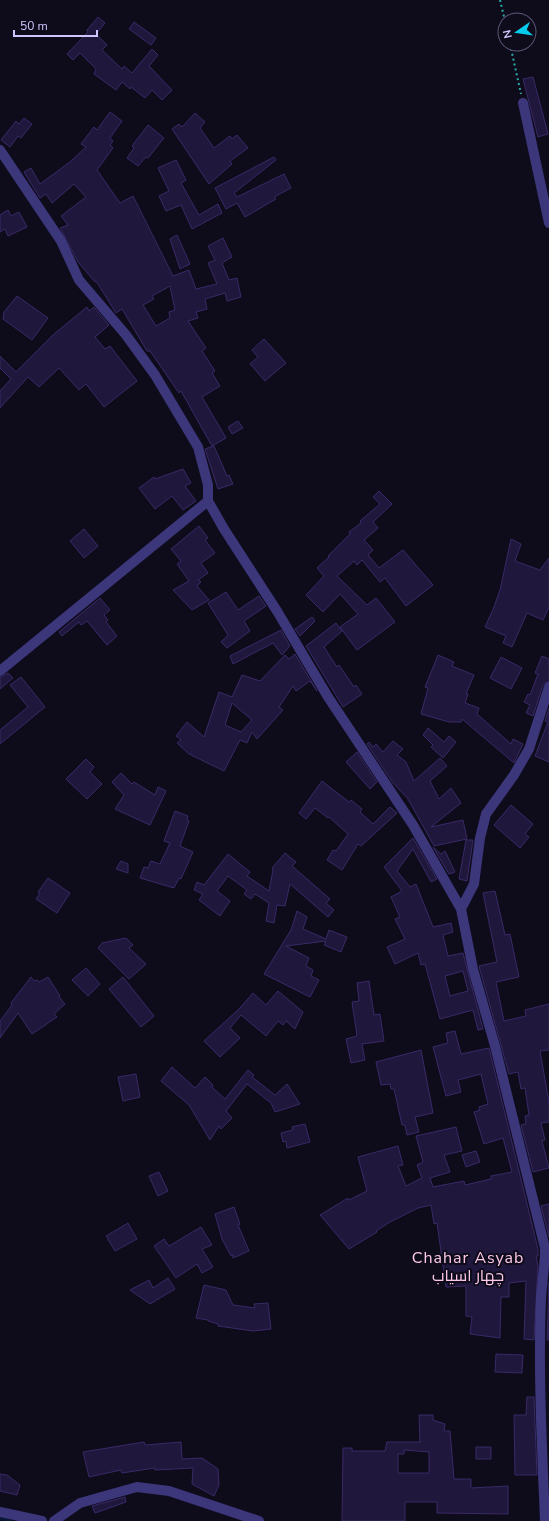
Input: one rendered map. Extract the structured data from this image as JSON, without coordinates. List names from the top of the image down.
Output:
{
  "districts": ["Chahar Asyab چهار اسیاب"],
  "scale_bar": "50 m",
  "north": "left"
}
